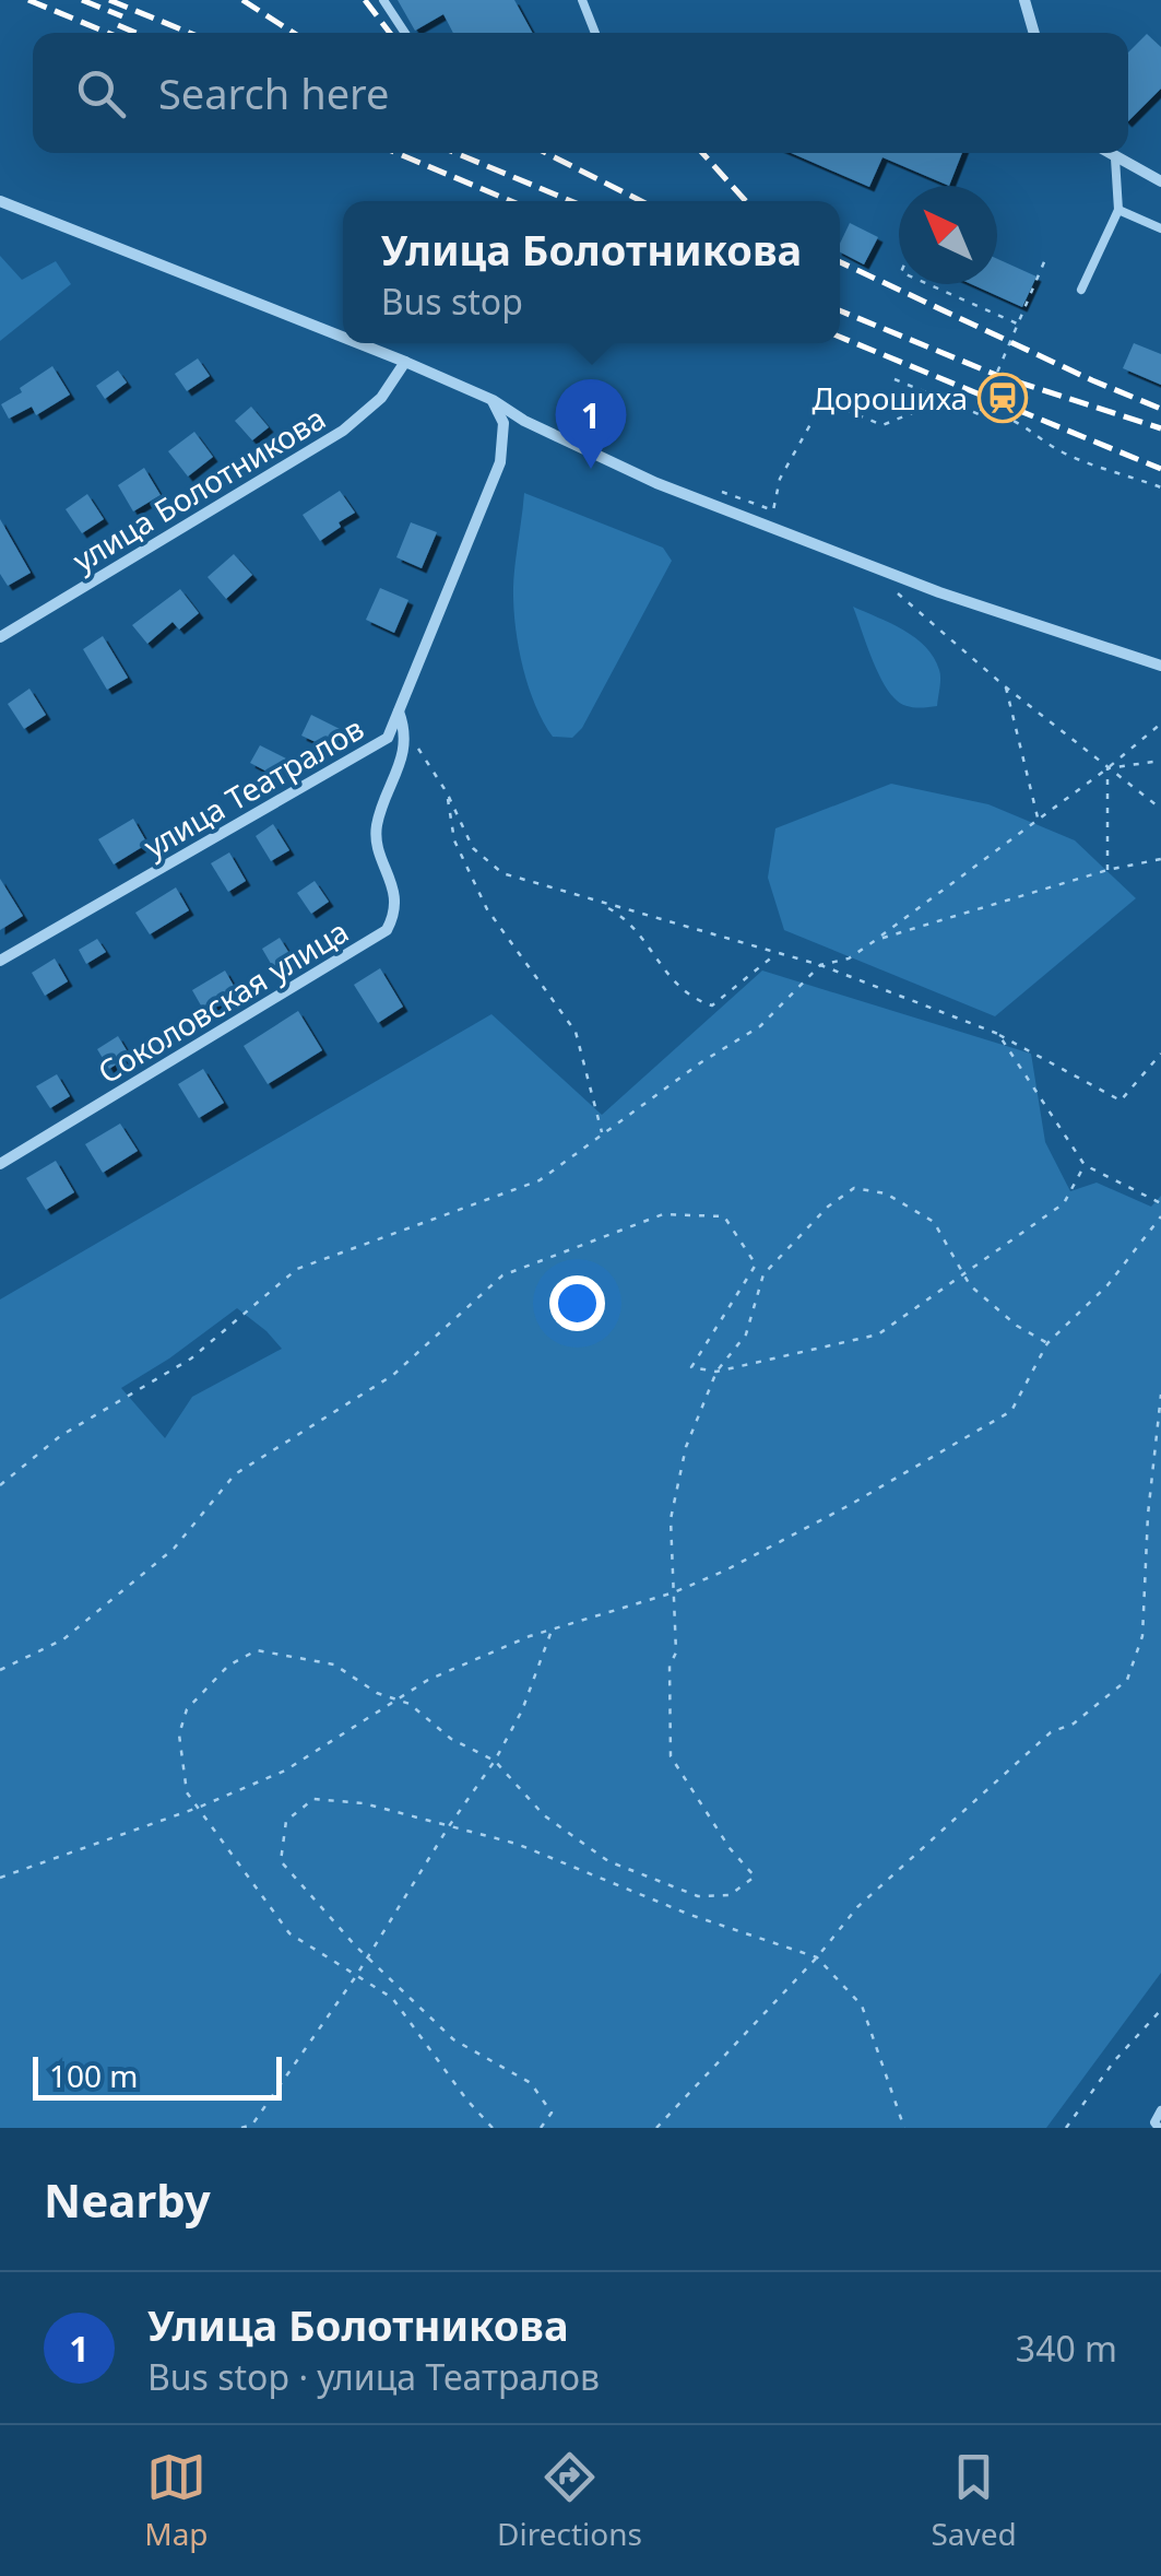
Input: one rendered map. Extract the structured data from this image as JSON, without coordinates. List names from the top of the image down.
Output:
{
  "streets": {
    "street": ["улица Болотникова", "улица Театралов", "Соколовская улица"]
  },
  "places": {
    "station": ["Дорошиха"]
  },
  "scale_bar": "100 m",
  "north": "top left",
  "page": {
    "search": "Search here",
    "popup": ["Улица Болотникова", "Bus stop"],
    "pins": "1",
    "scale": "100 m",
    "heading": "Nearby",
    "list": [
      {
        "mark": "1",
        "name": "Улица Болотникова",
        "note": "Bus stop · улица Театралов",
        "value": "340 m"
      }
    ],
    "nav": ["Map", "Directions", "Saved"]
  }
}
